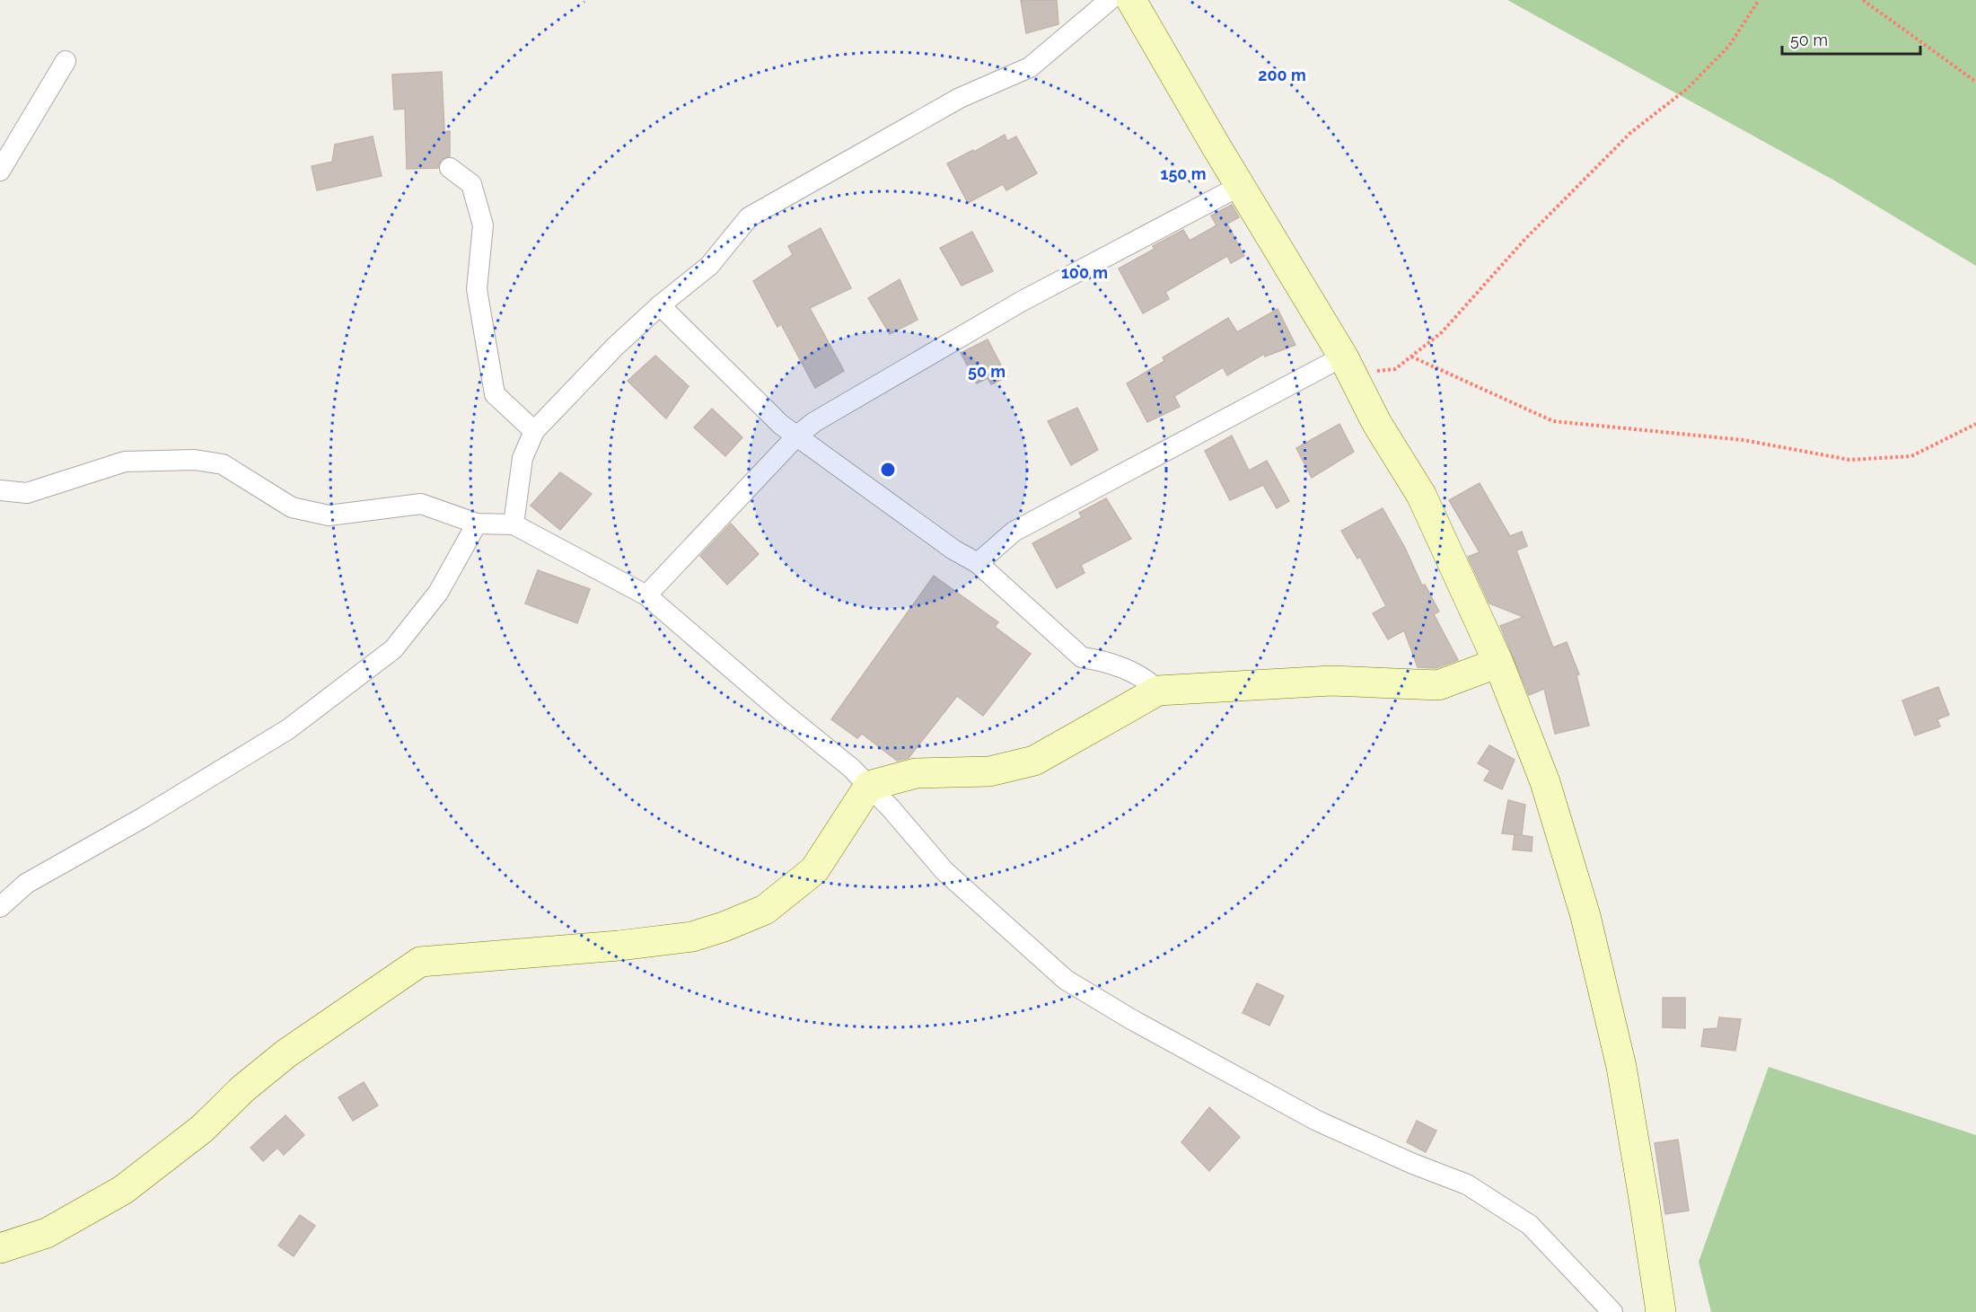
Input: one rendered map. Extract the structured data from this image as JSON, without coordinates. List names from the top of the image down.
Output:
{
  "scale_bar": "50 m",
  "rings": [
    "200 m",
    "150 m",
    "100 m",
    "50 m"
  ]
}
